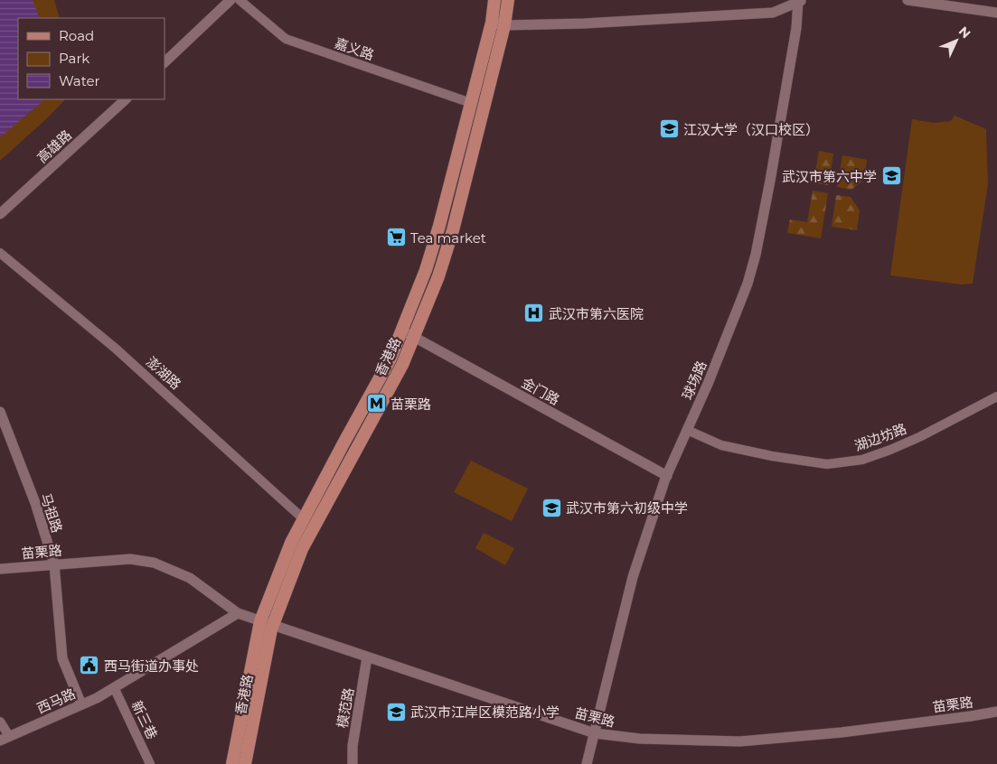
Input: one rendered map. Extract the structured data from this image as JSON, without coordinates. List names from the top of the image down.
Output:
{
  "streets": {
    "main road": ["香港路"],
    "street": [
      "嘉义路",
      "高雄路",
      "澎湖路",
      "球场路",
      "金门路",
      "湖边坊路",
      "马祖路",
      "苗栗路",
      "西马路",
      "模范路",
      "新三巷"
    ]
  },
  "crossings": [
    ["嘉义路", "香港路"],
    ["香港路", "澎湖路"],
    ["香港路", "金门路"],
    ["香港路", "苗栗路"],
    ["球场路", "金门路"],
    ["球场路", "湖边坊路"],
    ["球场路", "苗栗路"],
    ["马祖路", "苗栗路"],
    ["马祖路", "西马路"],
    ["苗栗路", "西马路"],
    ["苗栗路", "模范路"],
    ["西马路", "新三巷"]
  ],
  "places": {
    "school or university": [
      "江汉大学（汉口校区）",
      "武汉市第六中学",
      "武汉市第六初级中学",
      "武汉市江岸区模范路小学"
    ],
    "supermarket": ["Tea market"],
    "hospital": ["武汉市第六医院"],
    "metro station": ["苗栗路"],
    "public building": ["西马街道办事处"]
  },
  "legend": ["Road", "Park", "Water"],
  "north": "top right"
}
